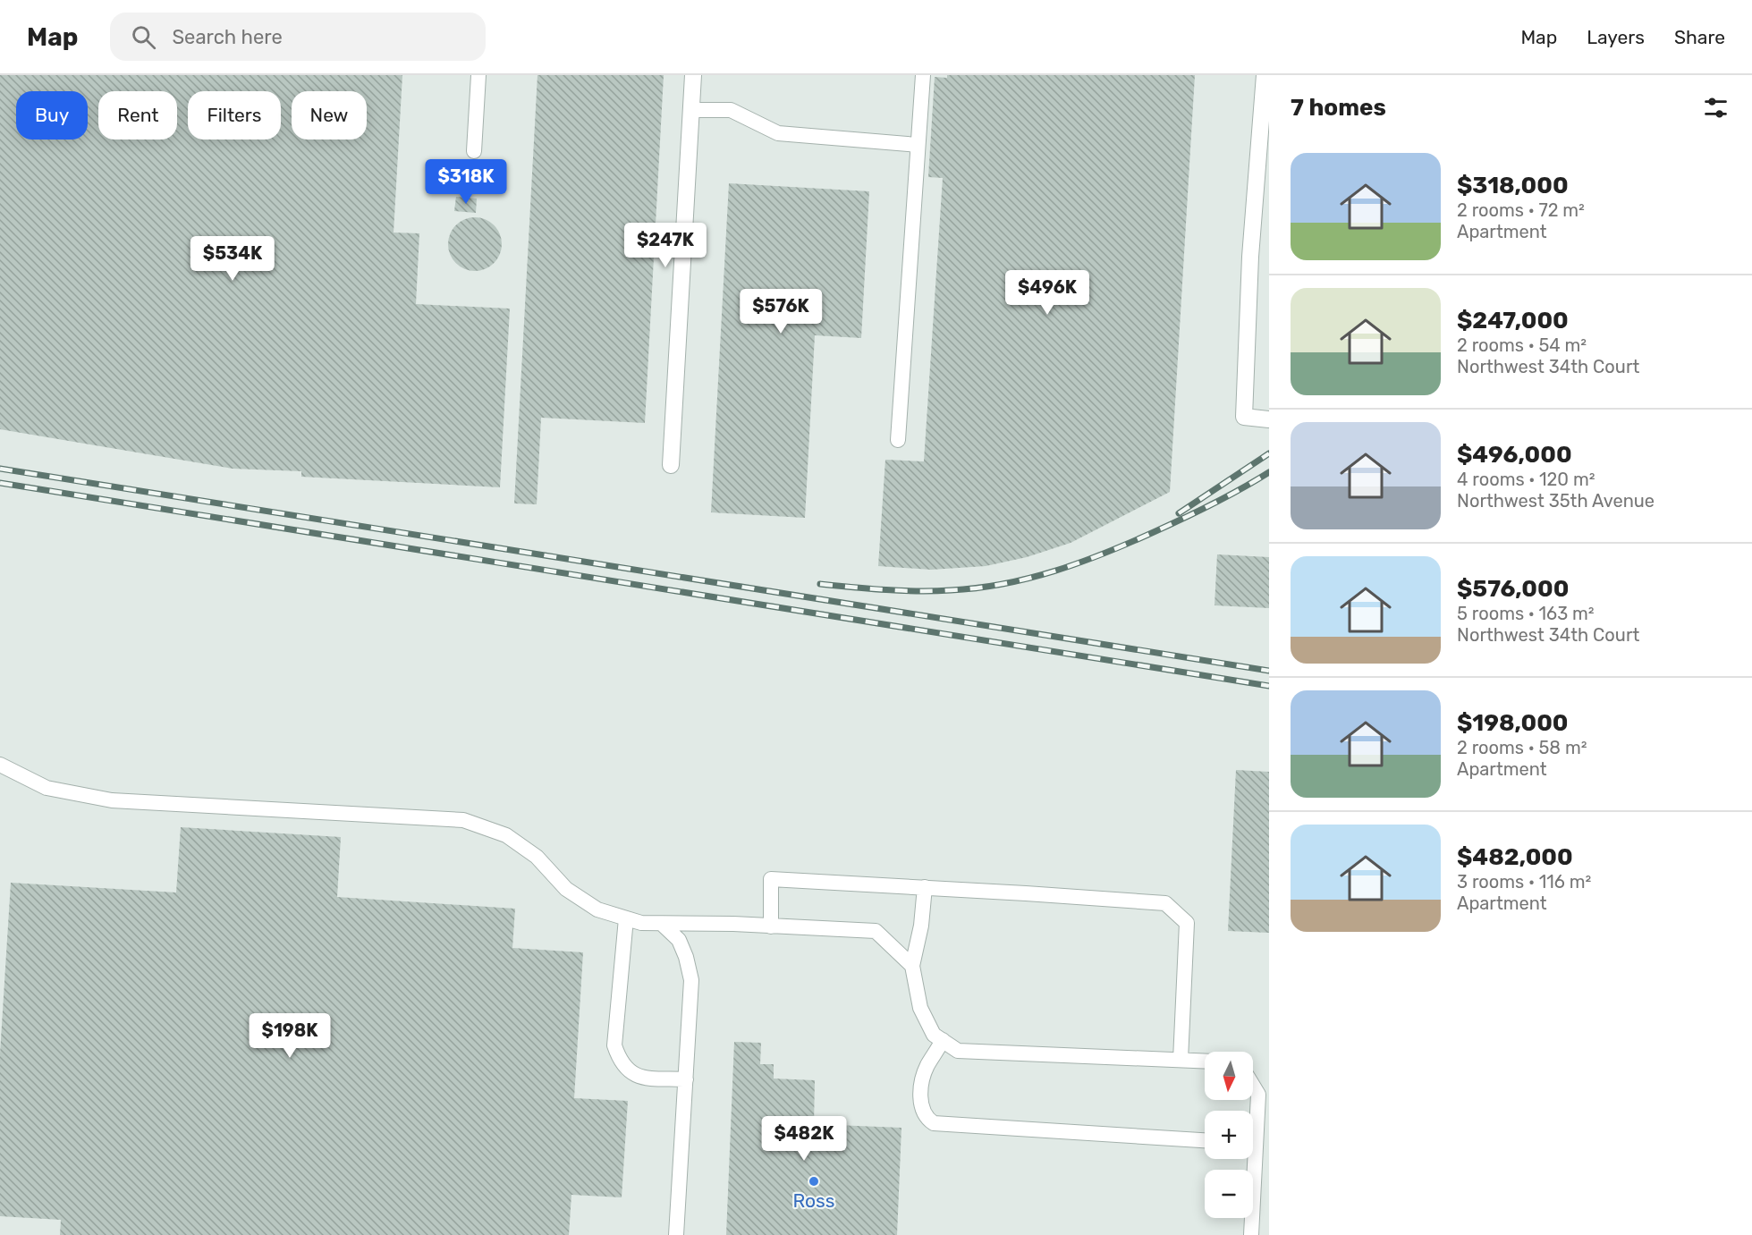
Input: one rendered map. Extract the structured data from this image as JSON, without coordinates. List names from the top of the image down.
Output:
{
  "places": ["Ross"],
  "north": "bottom",
  "page": {
    "header": "Map",
    "search": "Search here",
    "nav": ["Map", "Layers", "Share"],
    "heading": "7 homes",
    "chip": [
      "Buy",
      "Rent",
      "Filters",
      "New"
    ],
    "list": [
      {
        "name": "$318,000",
        "note": "2 rooms · 72 m² · Apartment"
      },
      {
        "name": "$247,000",
        "note": "2 rooms · 54 m² · Northwest 34th Court"
      },
      {
        "name": "$496,000",
        "note": "4 rooms · 120 m² · Northwest 35th Avenue"
      },
      {
        "name": "$576,000",
        "note": "5 rooms · 163 m² · Northwest 34th Court"
      },
      {
        "name": "$198,000",
        "note": "2 rooms · 58 m² · Apartment"
      },
      {
        "name": "$482,000",
        "note": "3 rooms · 116 m² · Apartment"
      }
    ],
    "price": [
      "$318K",
      "$247K",
      "$534K",
      "$496K",
      "$576K",
      "$198K",
      "$482K"
    ],
    "map_buttons": ["+", "−"]
  }
}
